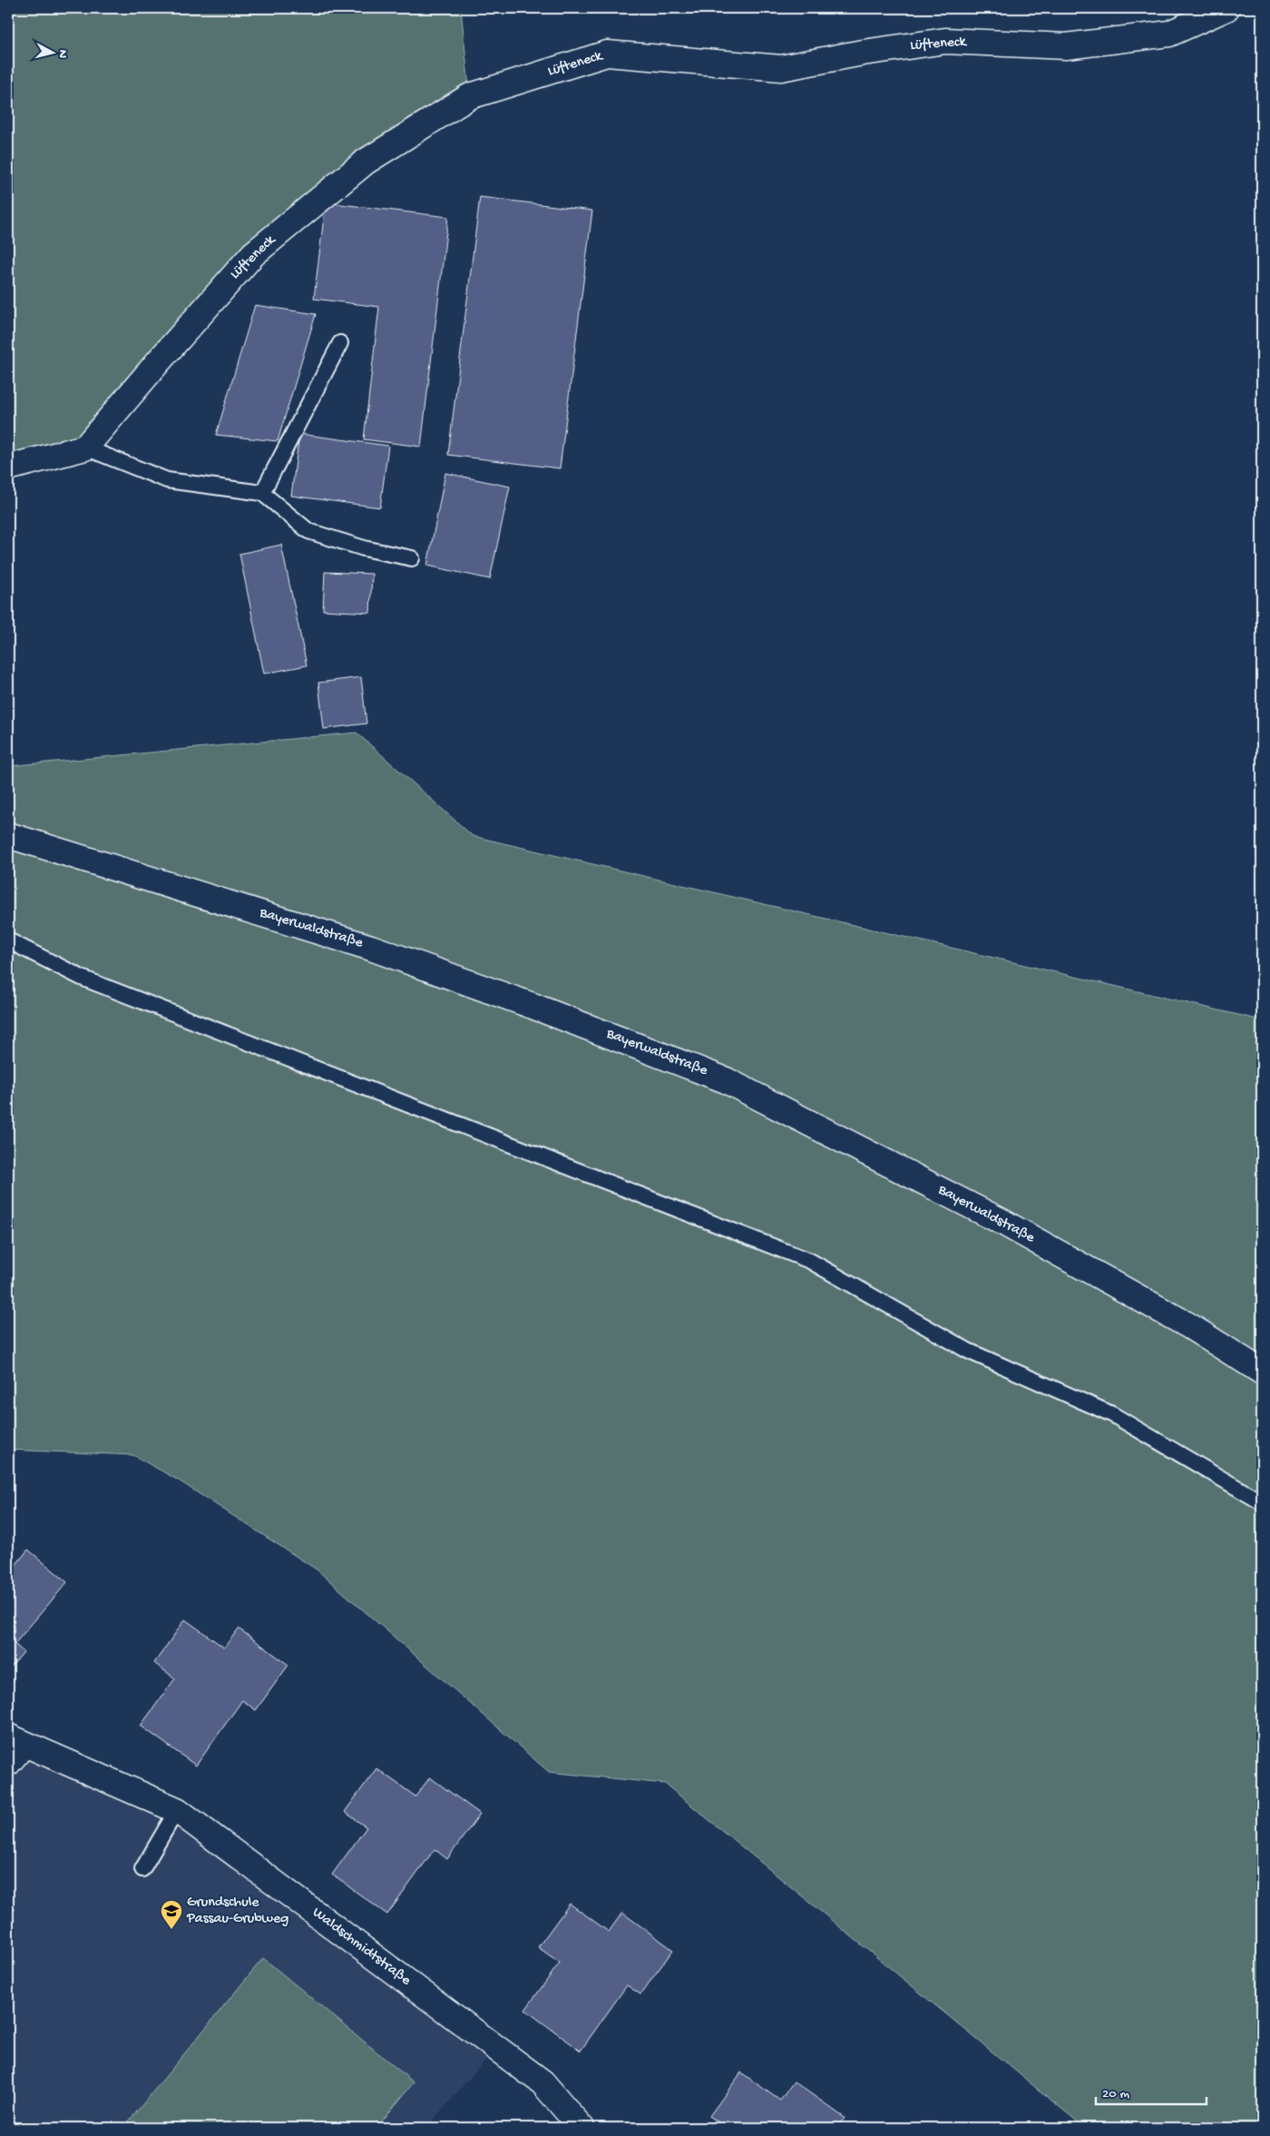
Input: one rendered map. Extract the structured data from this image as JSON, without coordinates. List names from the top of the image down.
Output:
{
  "streets": {
    "street": ["Lüfteneck", "Bayerwaldstraße", "Waldschmidtstraße"]
  },
  "places": {
    "school or university": ["Grundschule Passau-Grubweg"]
  },
  "scale_bar": "20 m",
  "north": "right"
}
